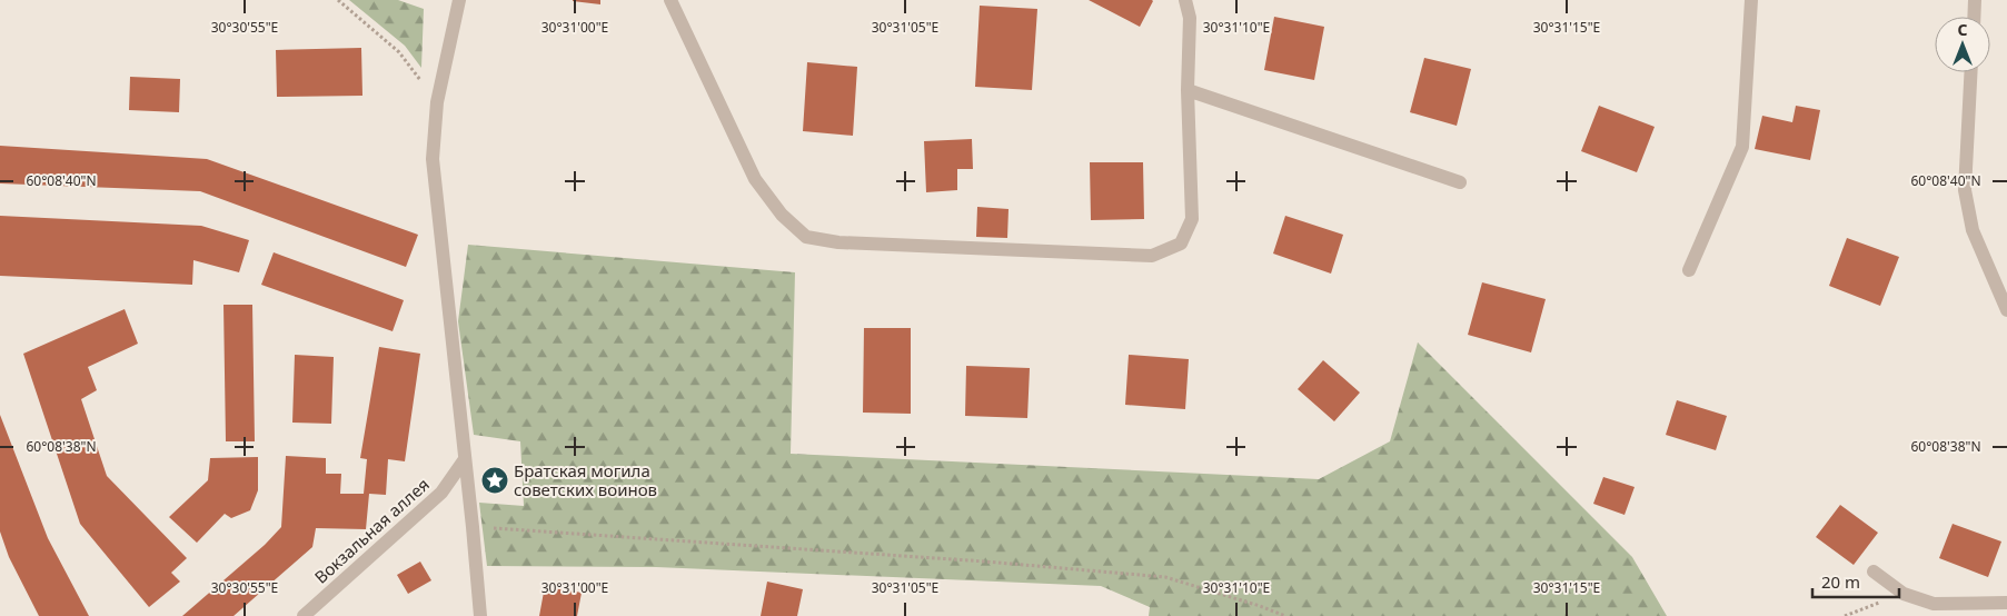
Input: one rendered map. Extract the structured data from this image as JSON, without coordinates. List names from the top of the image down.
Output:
{
  "streets": {
    "street": ["Вокзальная аллея"]
  },
  "places": {
    "place": ["Братская могила советских воинов"]
  },
  "scale_bar": "20 m",
  "north": "top",
  "coordinates": [
    "30°30'55\"E",
    "30°31'00\"E",
    "30°31'05\"E",
    "30°31'10\"E",
    "30°31'15\"E",
    "60°08'40\"N",
    "60°08'38\"N"
  ]
}
